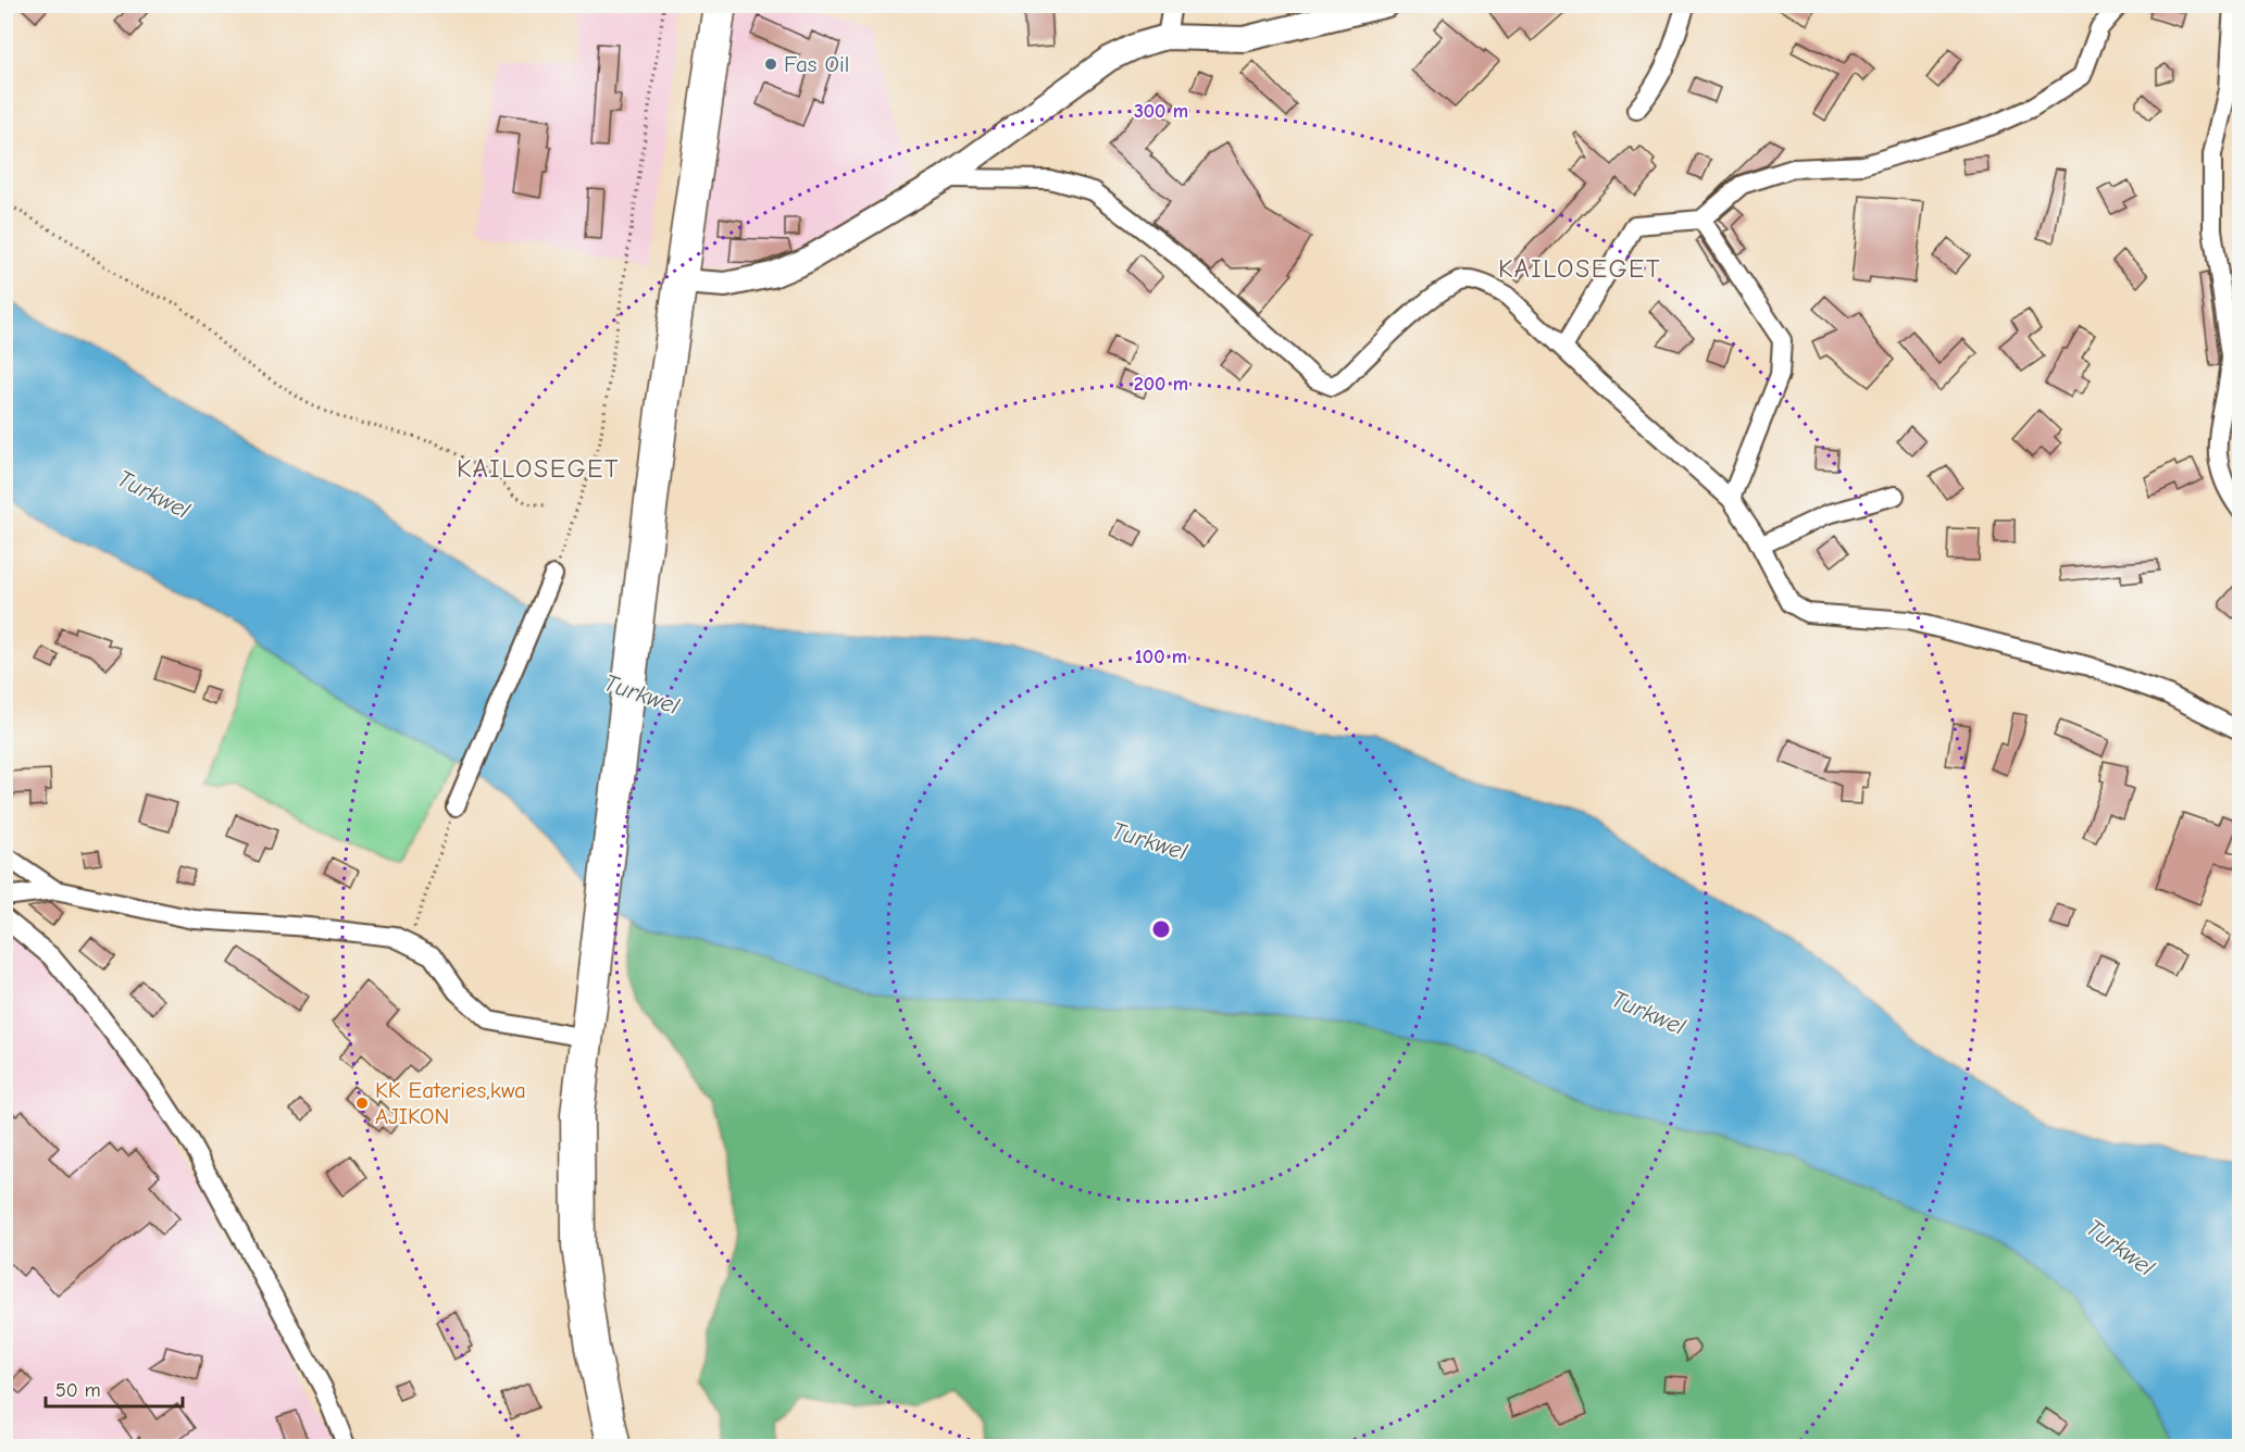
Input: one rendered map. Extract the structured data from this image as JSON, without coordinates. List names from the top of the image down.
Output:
{
  "districts": ["KAILOSEGET", "KAILOSEGET"],
  "water": ["Turkwel"],
  "places": ["Fas Oil", "KK Eateries,kwa AJIKON"],
  "scale_bar": "50 m",
  "rings": ["300 m", "200 m", "100 m"]
}
